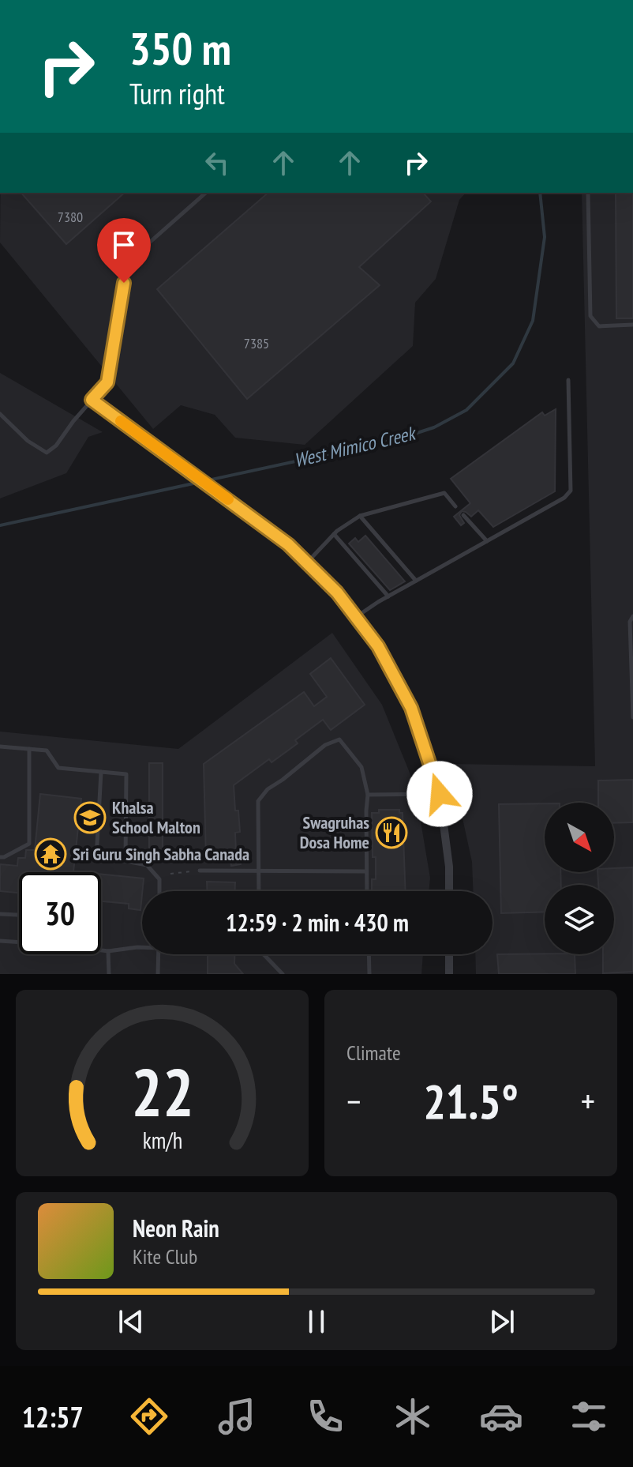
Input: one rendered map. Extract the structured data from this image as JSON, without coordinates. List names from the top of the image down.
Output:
{
  "water": ["West Mimico Creek"],
  "places": {
    "school or university": ["Khalsa School Malton"],
    "restaurant": ["Swagruhas Dosa Home"],
    "temple": ["Sri Guru Singh Sabha Canada"]
  },
  "house_numbers": ["7380", "7385"],
  "north": "bottom right",
  "page": {
    "turn": ["350 m", "Turn right"],
    "limit": "30",
    "trip": "12:59 · 2 min · 430 m",
    "tile": "Climate",
    "heat": ["−", "21.5°", "+"],
    "song": ["Neon Rain", "Kite Club"],
    "tabs": "12:57",
    "gauge": ["22", "km/h"]
  }
}
